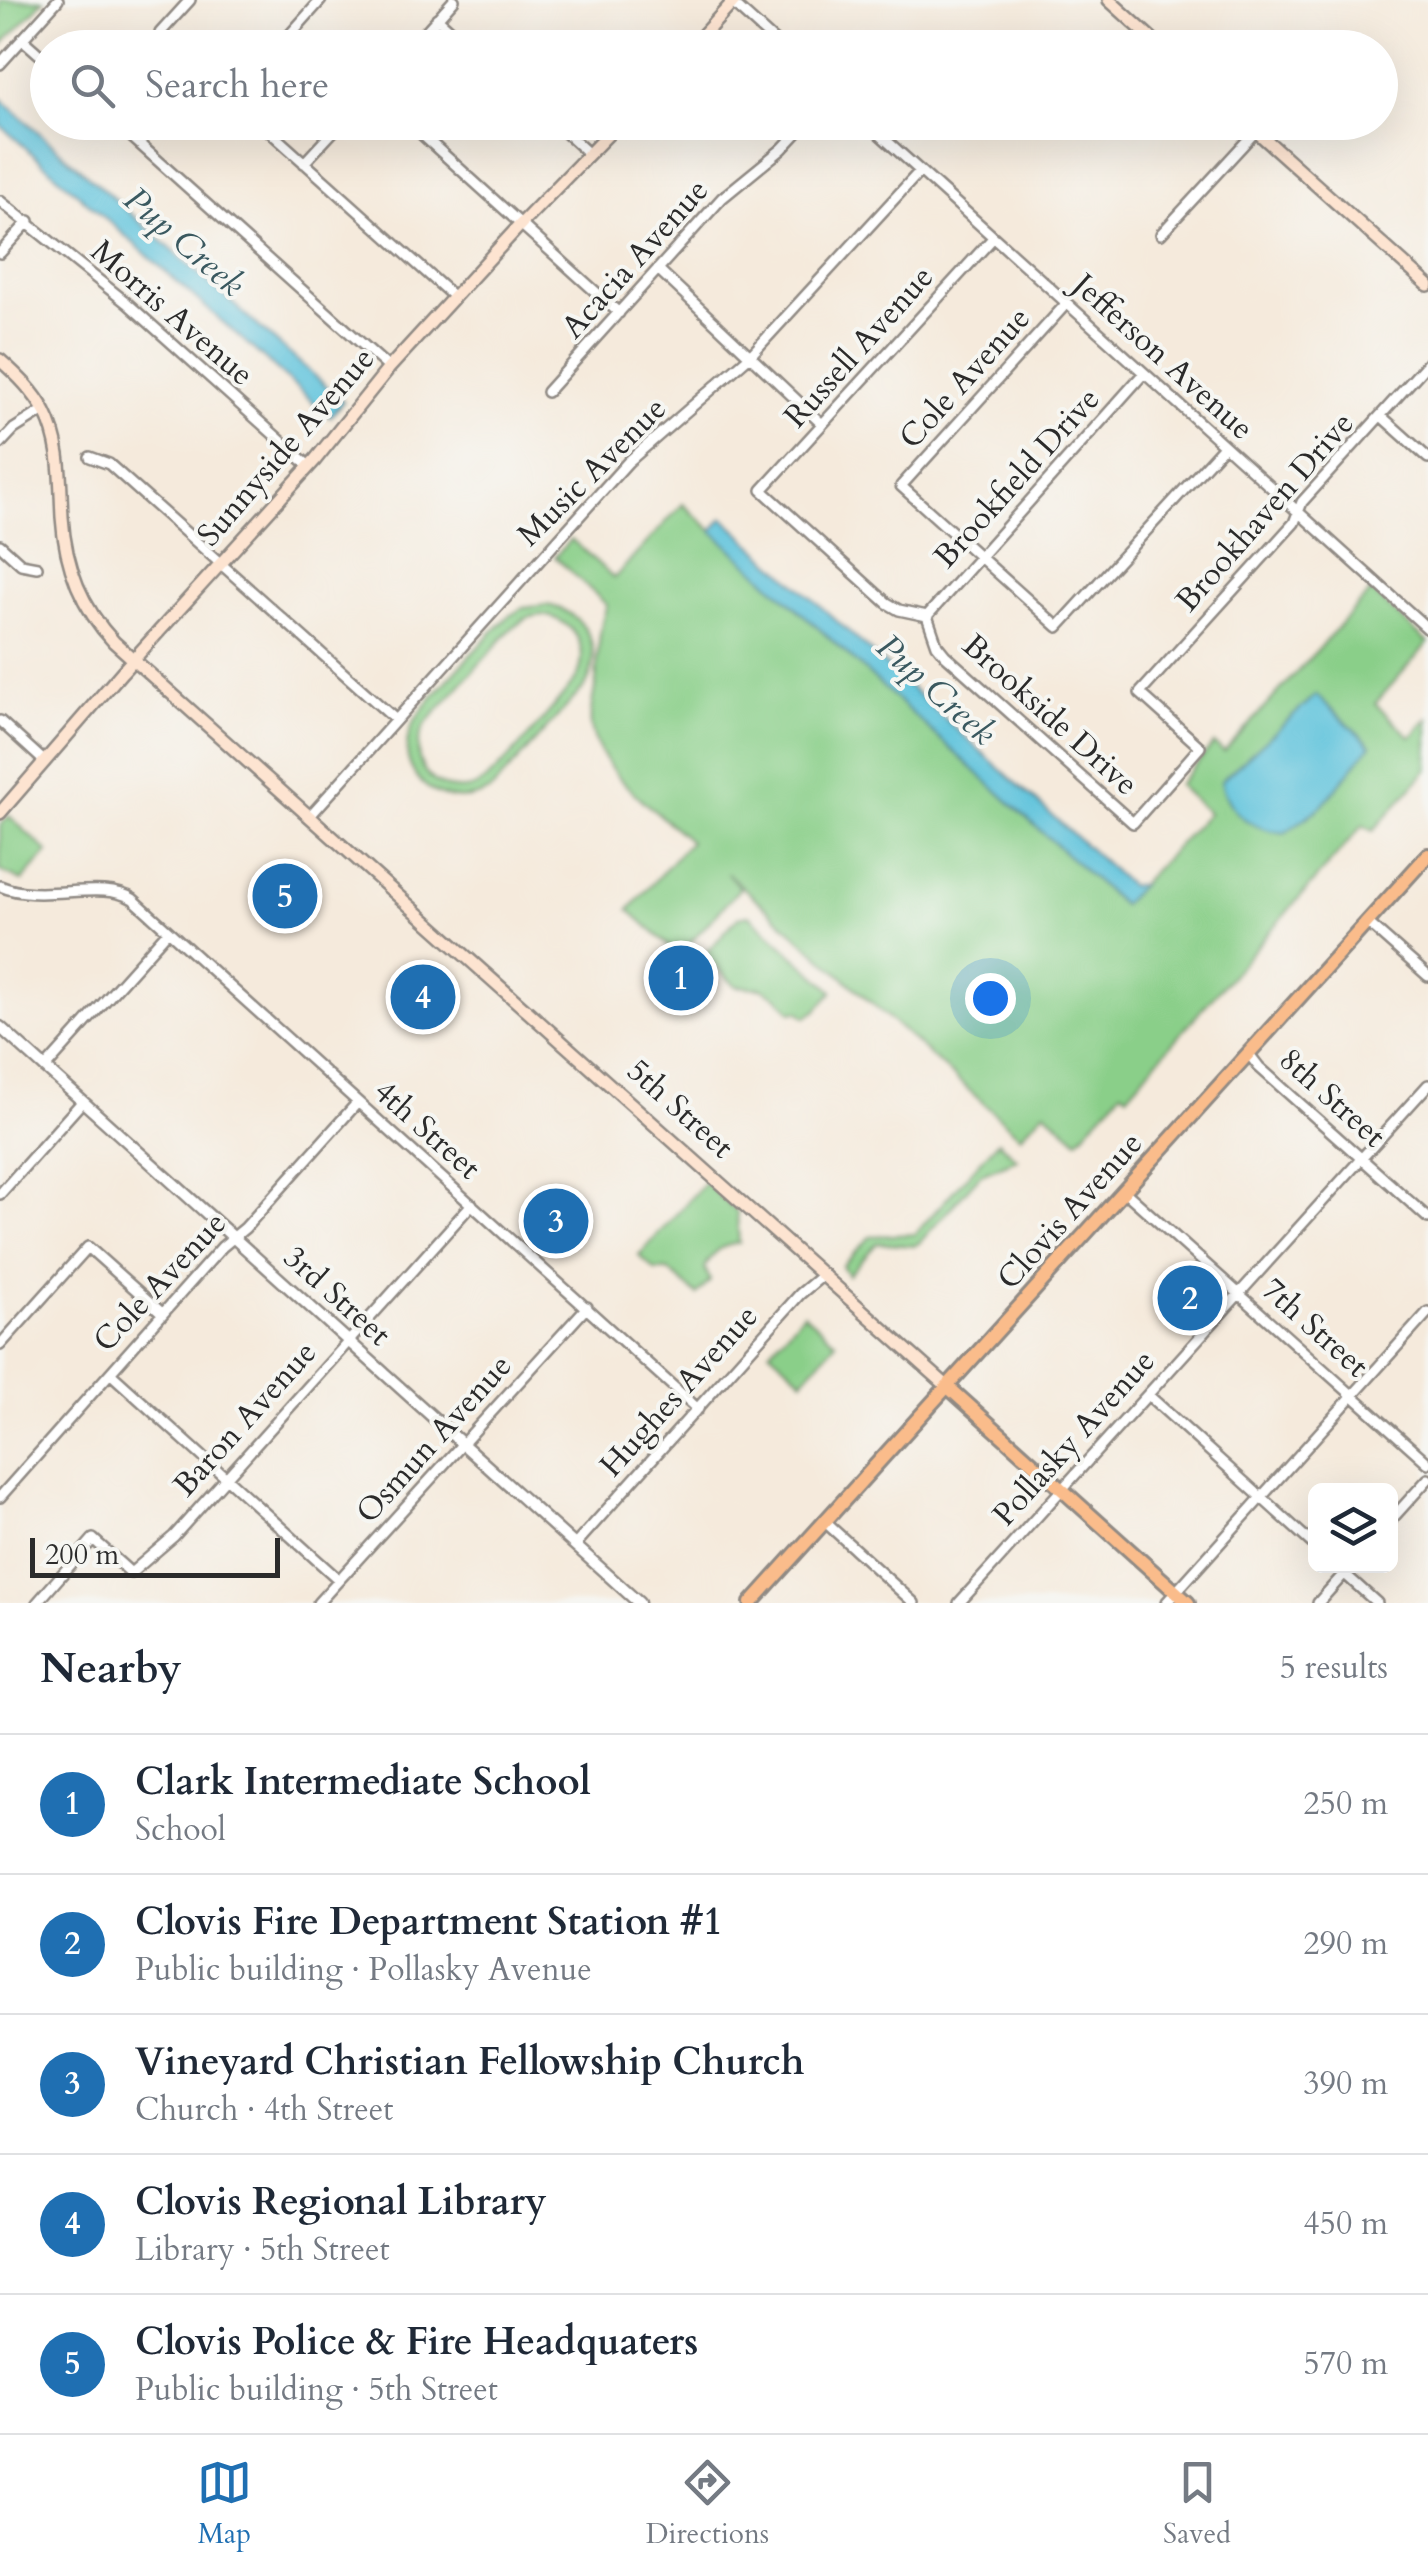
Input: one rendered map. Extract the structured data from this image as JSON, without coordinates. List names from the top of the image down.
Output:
{
  "streets": {
    "main road": ["Sunnyside Avenue", "5th Street", "Clovis Avenue"],
    "street": [
      "Acacia Avenue",
      "Morris Avenue",
      "Russell Avenue",
      "Jefferson Avenue",
      "Cole Avenue",
      "Music Avenue",
      "Brookfield Drive",
      "Brookhaven Drive",
      "Brookside Drive",
      "8th Street",
      "4th Street",
      "3rd Street",
      "7th Street",
      "Hughes Avenue",
      "Baron Avenue",
      "Pollasky Avenue",
      "Osmun Avenue"
    ]
  },
  "crossings": [
    ["Morris Avenue", "Sunnyside Avenue"],
    ["Russell Avenue", "Jefferson Avenue"],
    ["Russell Avenue", "Brookside Drive"],
    ["Jefferson Avenue", "Cole Avenue"],
    ["Jefferson Avenue", "Music Avenue"],
    ["Jefferson Avenue", "Brookfield Drive"],
    ["Jefferson Avenue", "Brookhaven Drive"],
    ["Cole Avenue", "Brookfield Drive"],
    ["Cole Avenue", "4th Street"],
    ["Cole Avenue", "3rd Street"],
    ["Sunnyside Avenue", "5th Street"],
    ["Music Avenue", "5th Street"],
    ["Brookfield Drive", "Brookside Drive"],
    ["Brookhaven Drive", "Brookside Drive"],
    ["8th Street", "Clovis Avenue"],
    ["8th Street", "Pollasky Avenue"],
    ["5th Street", "Clovis Avenue"],
    ["5th Street", "Hughes Avenue"],
    ["5th Street", "Pollasky Avenue"],
    ["4th Street", "Hughes Avenue"],
    ["4th Street", "Baron Avenue"],
    ["4th Street", "Osmun Avenue"],
    ["Clovis Avenue", "7th Street"],
    ["3rd Street", "Hughes Avenue"],
    ["3rd Street", "Baron Avenue"],
    ["3rd Street", "Osmun Avenue"],
    ["7th Street", "Pollasky Avenue"]
  ],
  "water": ["Pup Creek"],
  "scale_bar": "200 m",
  "page": {
    "search": "Search here",
    "pins": [
      "5",
      "1",
      "4",
      "3",
      "2"
    ],
    "scale": "200 m",
    "heading": ["Nearby", "5 results"],
    "list": [
      {
        "mark": "1",
        "name": "Clark Intermediate School",
        "note": "School",
        "value": "250 m"
      },
      {
        "mark": "2",
        "name": "Clovis Fire Department Station #1",
        "note": "Public building · Pollasky Avenue",
        "value": "290 m"
      },
      {
        "mark": "3",
        "name": "Vineyard Christian Fellowship Church",
        "note": "Church · 4th Street",
        "value": "390 m"
      },
      {
        "mark": "4",
        "name": "Clovis Regional Library",
        "note": "Library · 5th Street",
        "value": "450 m"
      },
      {
        "mark": "5",
        "name": "Clovis Police & Fire Headquaters",
        "note": "Public building · 5th Street",
        "value": "570 m"
      }
    ],
    "nav": ["Map", "Directions", "Saved"]
  }
}
